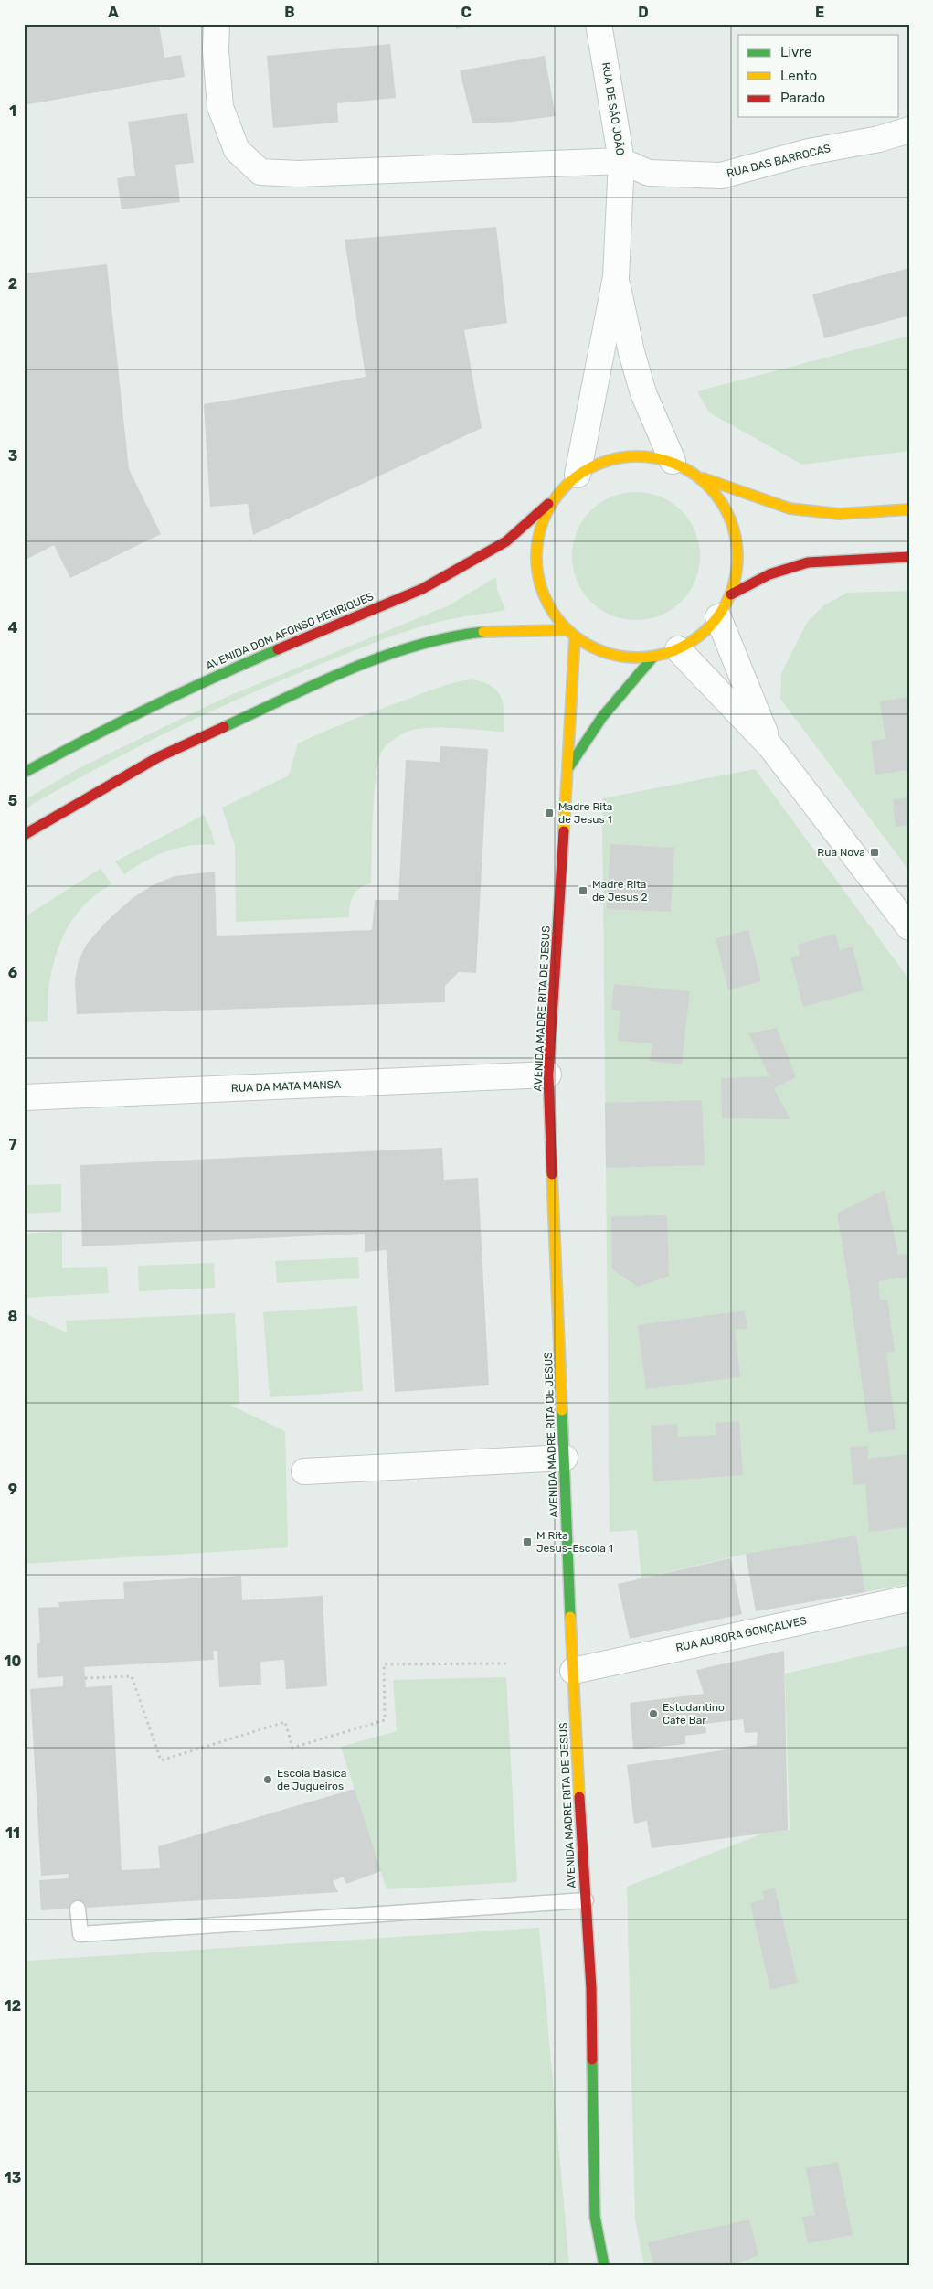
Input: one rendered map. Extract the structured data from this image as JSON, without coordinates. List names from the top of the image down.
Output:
{
  "streets": {
    "main road": ["AVENIDA DOM AFONSO HENRIQUES", "AVENIDA MADRE RITA DE JESUS"],
    "street": [
      "RUA DE SÃO JOÃO",
      "RUA DAS BARROCAS",
      "RUA DA MATA MANSA",
      "RUA AURORA GONÇALVES"
    ]
  },
  "crossings": [
    ["RUA DE SÃO JOÃO", "RUA DAS BARROCAS"],
    ["AVENIDA MADRE RITA DE JESUS", "RUA DA MATA MANSA"],
    ["AVENIDA MADRE RITA DE JESUS", "RUA AURORA GONÇALVES"]
  ],
  "places": {
    "transit": [
      "Madre Rita de Jesus 1",
      "Rua Nova",
      "Madre Rita de Jesus 2",
      "M Rita Jesus-Escola 1"
    ],
    "other": ["Estudantino Café Bar", "Escola Básica de Jugueiros"]
  },
  "legend": ["Livre", "Lento", "Parado"],
  "grid": {
    "columns": [
      "A",
      "B",
      "C",
      "D",
      "E"
    ],
    "rows": [
      "1",
      "2",
      "3",
      "4",
      "5",
      "6",
      "7",
      "8",
      "9",
      "10",
      "11",
      "12",
      "13"
    ]
  }
}
